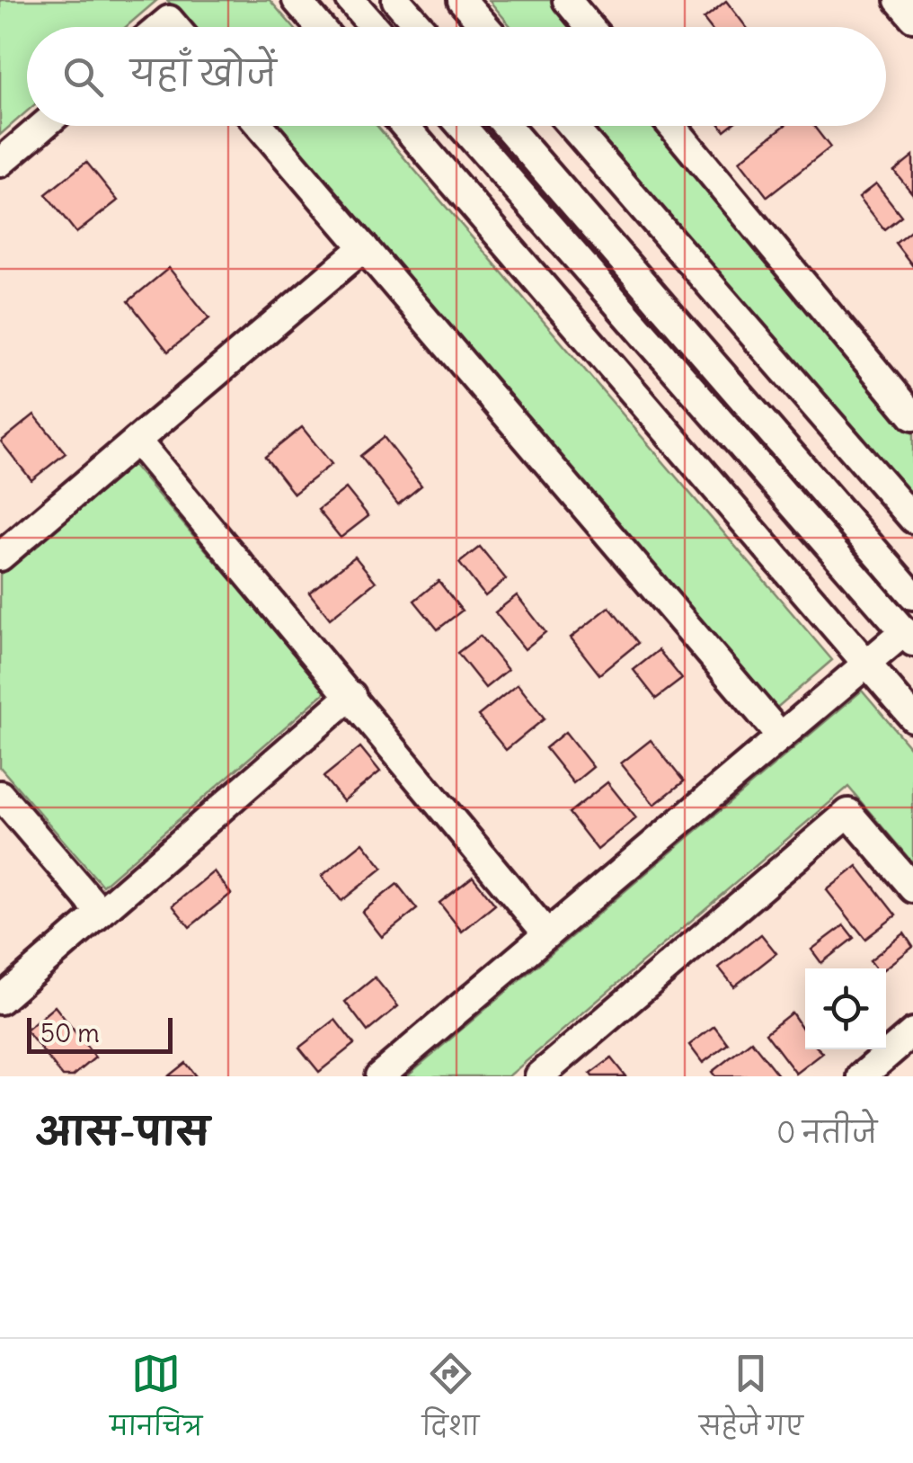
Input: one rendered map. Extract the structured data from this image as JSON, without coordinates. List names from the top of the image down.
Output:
{
  "scale_bar": "50 m",
  "page": {
    "search": "यहाँ खोजें",
    "scale": "50 m",
    "heading": ["आस-पास", "0 नतीजे"],
    "nav": ["मानचित्र", "दिशा", "सहेजे गए"]
  }
}
